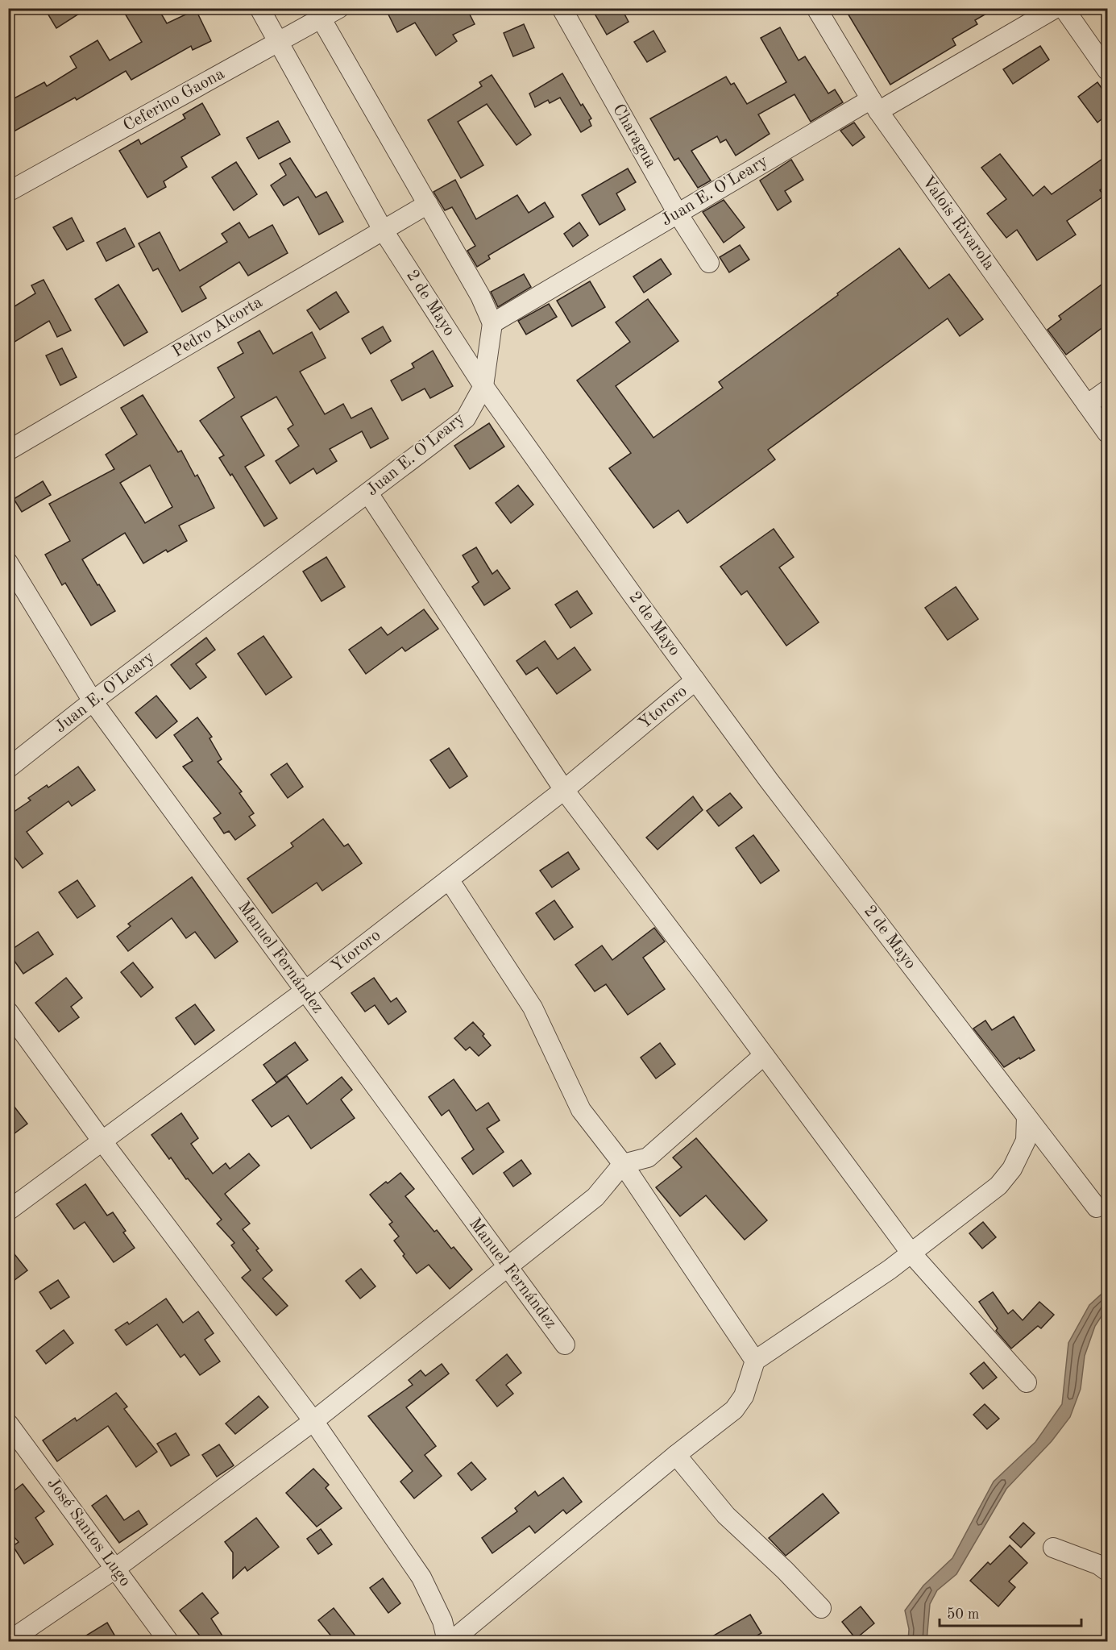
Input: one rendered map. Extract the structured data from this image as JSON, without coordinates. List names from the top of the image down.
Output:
{
  "streets": {
    "street": [
      "Ceferino Gaona",
      "Charagua",
      "Juan E. O'Leary",
      "Valois Rivarola",
      "2 de Mayo",
      "Pedro Alcorta",
      "Ytororo",
      "Manuel Fernández",
      "José Santos Lugo"
    ]
  },
  "crossings": [
    ["Ceferino Gaona", "2 de Mayo"],
    ["Charagua", "Juan E. O'Leary"],
    ["Juan E. O'Leary", "Valois Rivarola"],
    ["Juan E. O'Leary", "2 de Mayo"],
    ["Juan E. O'Leary", "Manuel Fernández"],
    ["2 de Mayo", "Pedro Alcorta"],
    ["2 de Mayo", "Ytororo"],
    ["Ytororo", "Manuel Fernández"]
  ],
  "scale_bar": "50 m"
}
